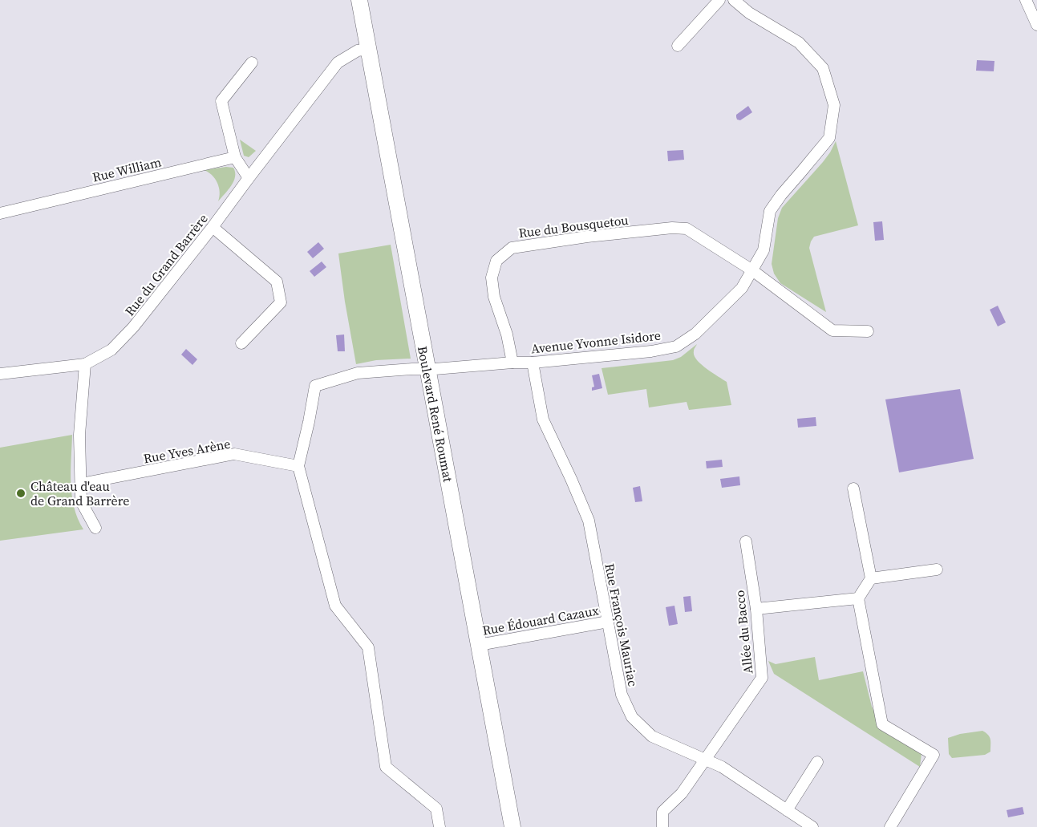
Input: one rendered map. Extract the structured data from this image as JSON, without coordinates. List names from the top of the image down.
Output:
{
  "streets": {
    "street": [
      "Rue William",
      "Rue du Bousquetou",
      "Rue du Grand Barrère",
      "Avenue Yvonne Isidore",
      "Boulevard René Roumat",
      "Rue Yves Arène",
      "Rue Édouard Cazaux",
      "Rue François Mauriac",
      "Allée du Bacco"
    ]
  },
  "crossings": [
    ["Rue du Bousquetou", "Avenue Yvonne Isidore"],
    ["Rue du Grand Barrère", "Boulevard René Roumat"],
    ["Avenue Yvonne Isidore", "Boulevard René Roumat"],
    ["Avenue Yvonne Isidore", "Rue Yves Arène"],
    ["Avenue Yvonne Isidore", "Rue François Mauriac"],
    ["Boulevard René Roumat", "Rue Édouard Cazaux"],
    ["Rue Édouard Cazaux", "Rue François Mauriac"],
    ["Rue François Mauriac", "Allée du Bacco"]
  ],
  "places": ["Château d'eau de Grand Barrère"]
}
